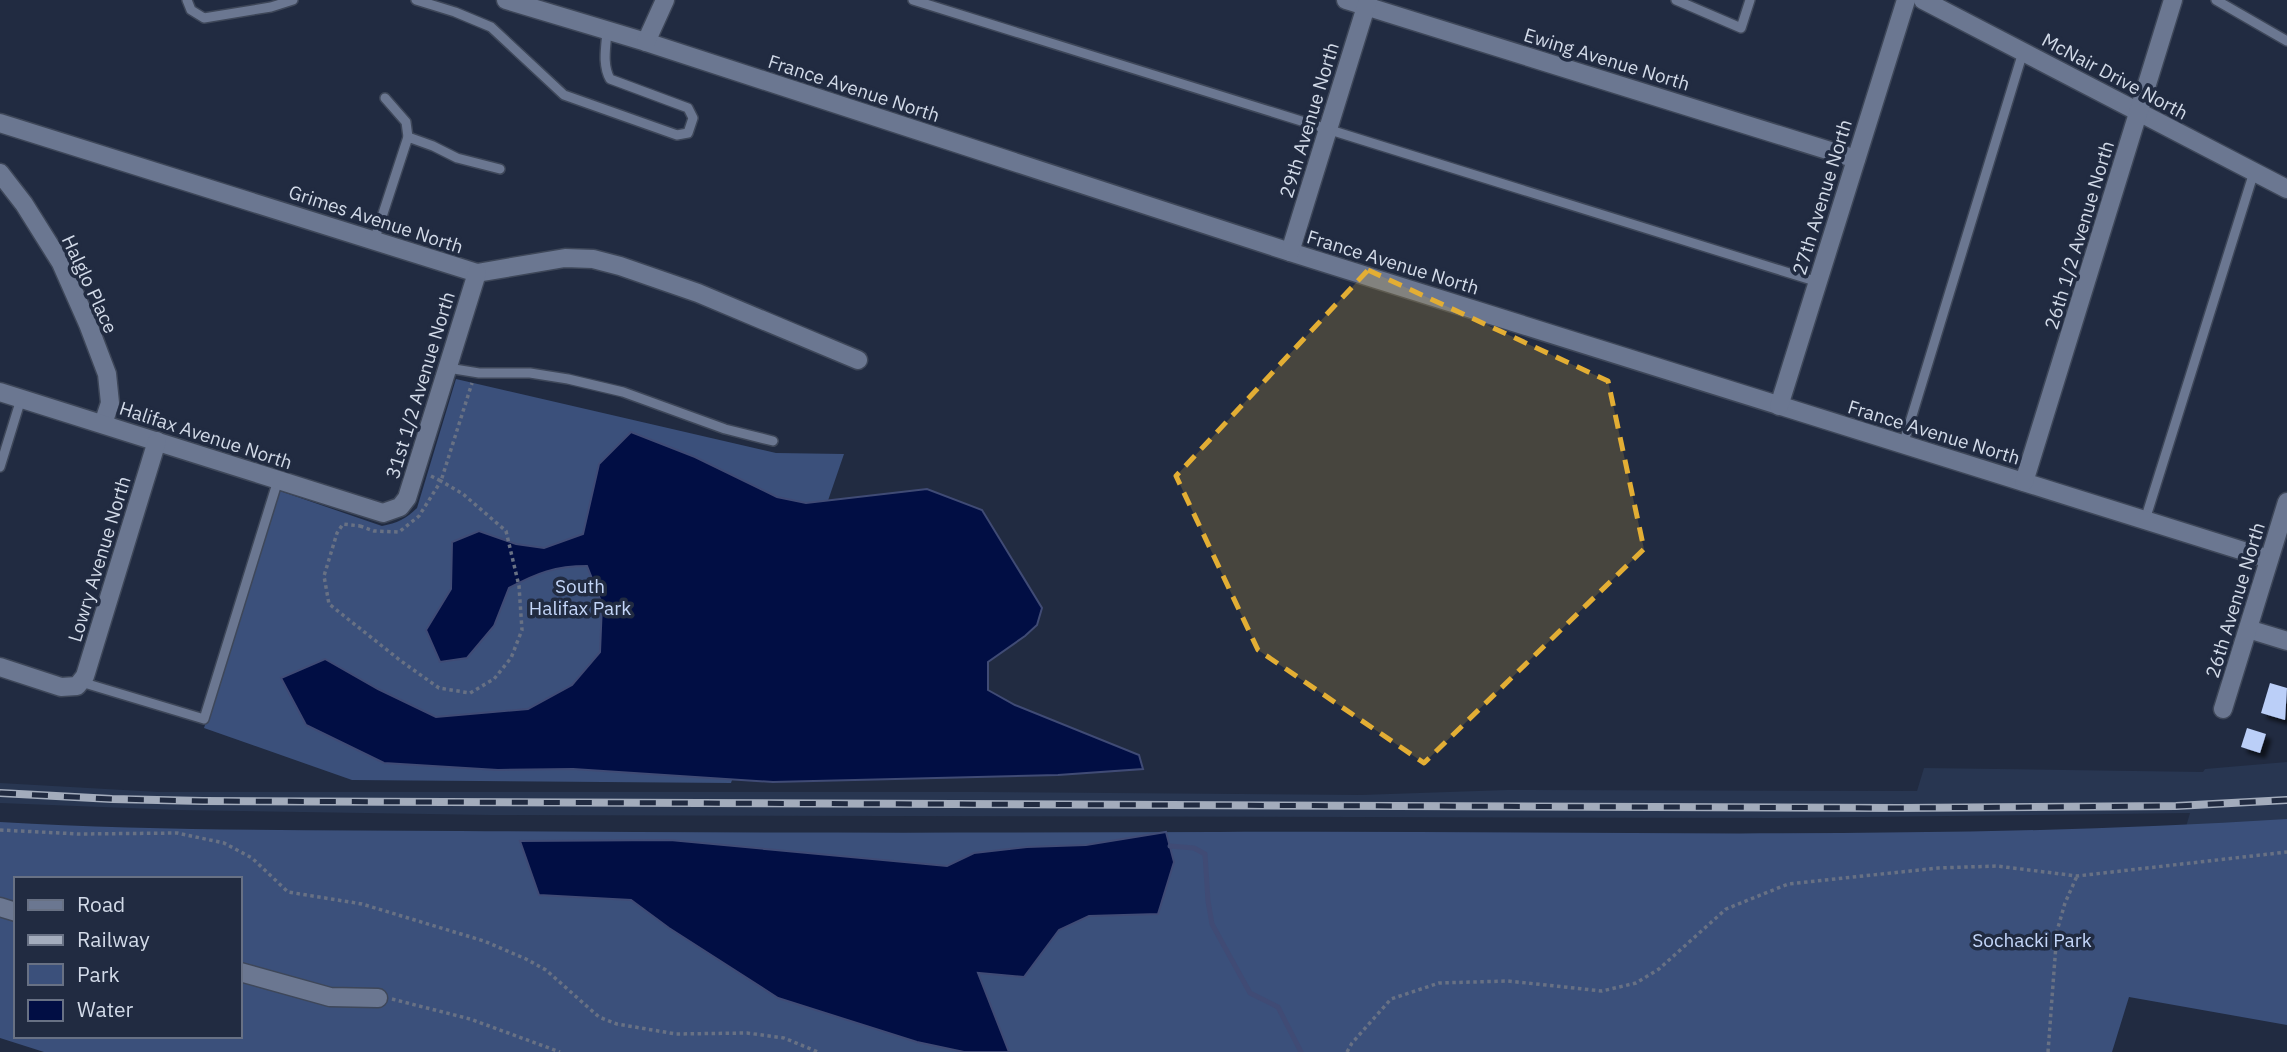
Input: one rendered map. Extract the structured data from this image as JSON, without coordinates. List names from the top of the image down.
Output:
{
  "streets": {
    "street": [
      "Ewing Avenue North",
      "McNair Drive North",
      "France Avenue North",
      "29th Avenue North",
      "27th Avenue North",
      "Grimes Avenue North",
      "26th 1/2 Avenue North",
      "Halglo Place",
      "31st 1/2 Avenue North",
      "Halifax Avenue North",
      "Lowry Avenue North",
      "26th Avenue North"
    ]
  },
  "crossings": [
    ["Ewing Avenue North", "29th Avenue North"],
    ["Ewing Avenue North", "27th Avenue North"],
    ["McNair Drive North", "26th 1/2 Avenue North"],
    ["France Avenue North", "29th Avenue North"],
    ["France Avenue North", "27th Avenue North"],
    ["France Avenue North", "26th 1/2 Avenue North"],
    ["France Avenue North", "26th Avenue North"],
    ["Grimes Avenue North", "31st 1/2 Avenue North"],
    ["Halglo Place", "Halifax Avenue North"],
    ["31st 1/2 Avenue North", "Halifax Avenue North"],
    ["Halifax Avenue North", "Lowry Avenue North"]
  ],
  "parks": ["South Halifax Park", "Sochacki Park"],
  "legend": [
    "Road",
    "Railway",
    "Park",
    "Water"
  ]
}
